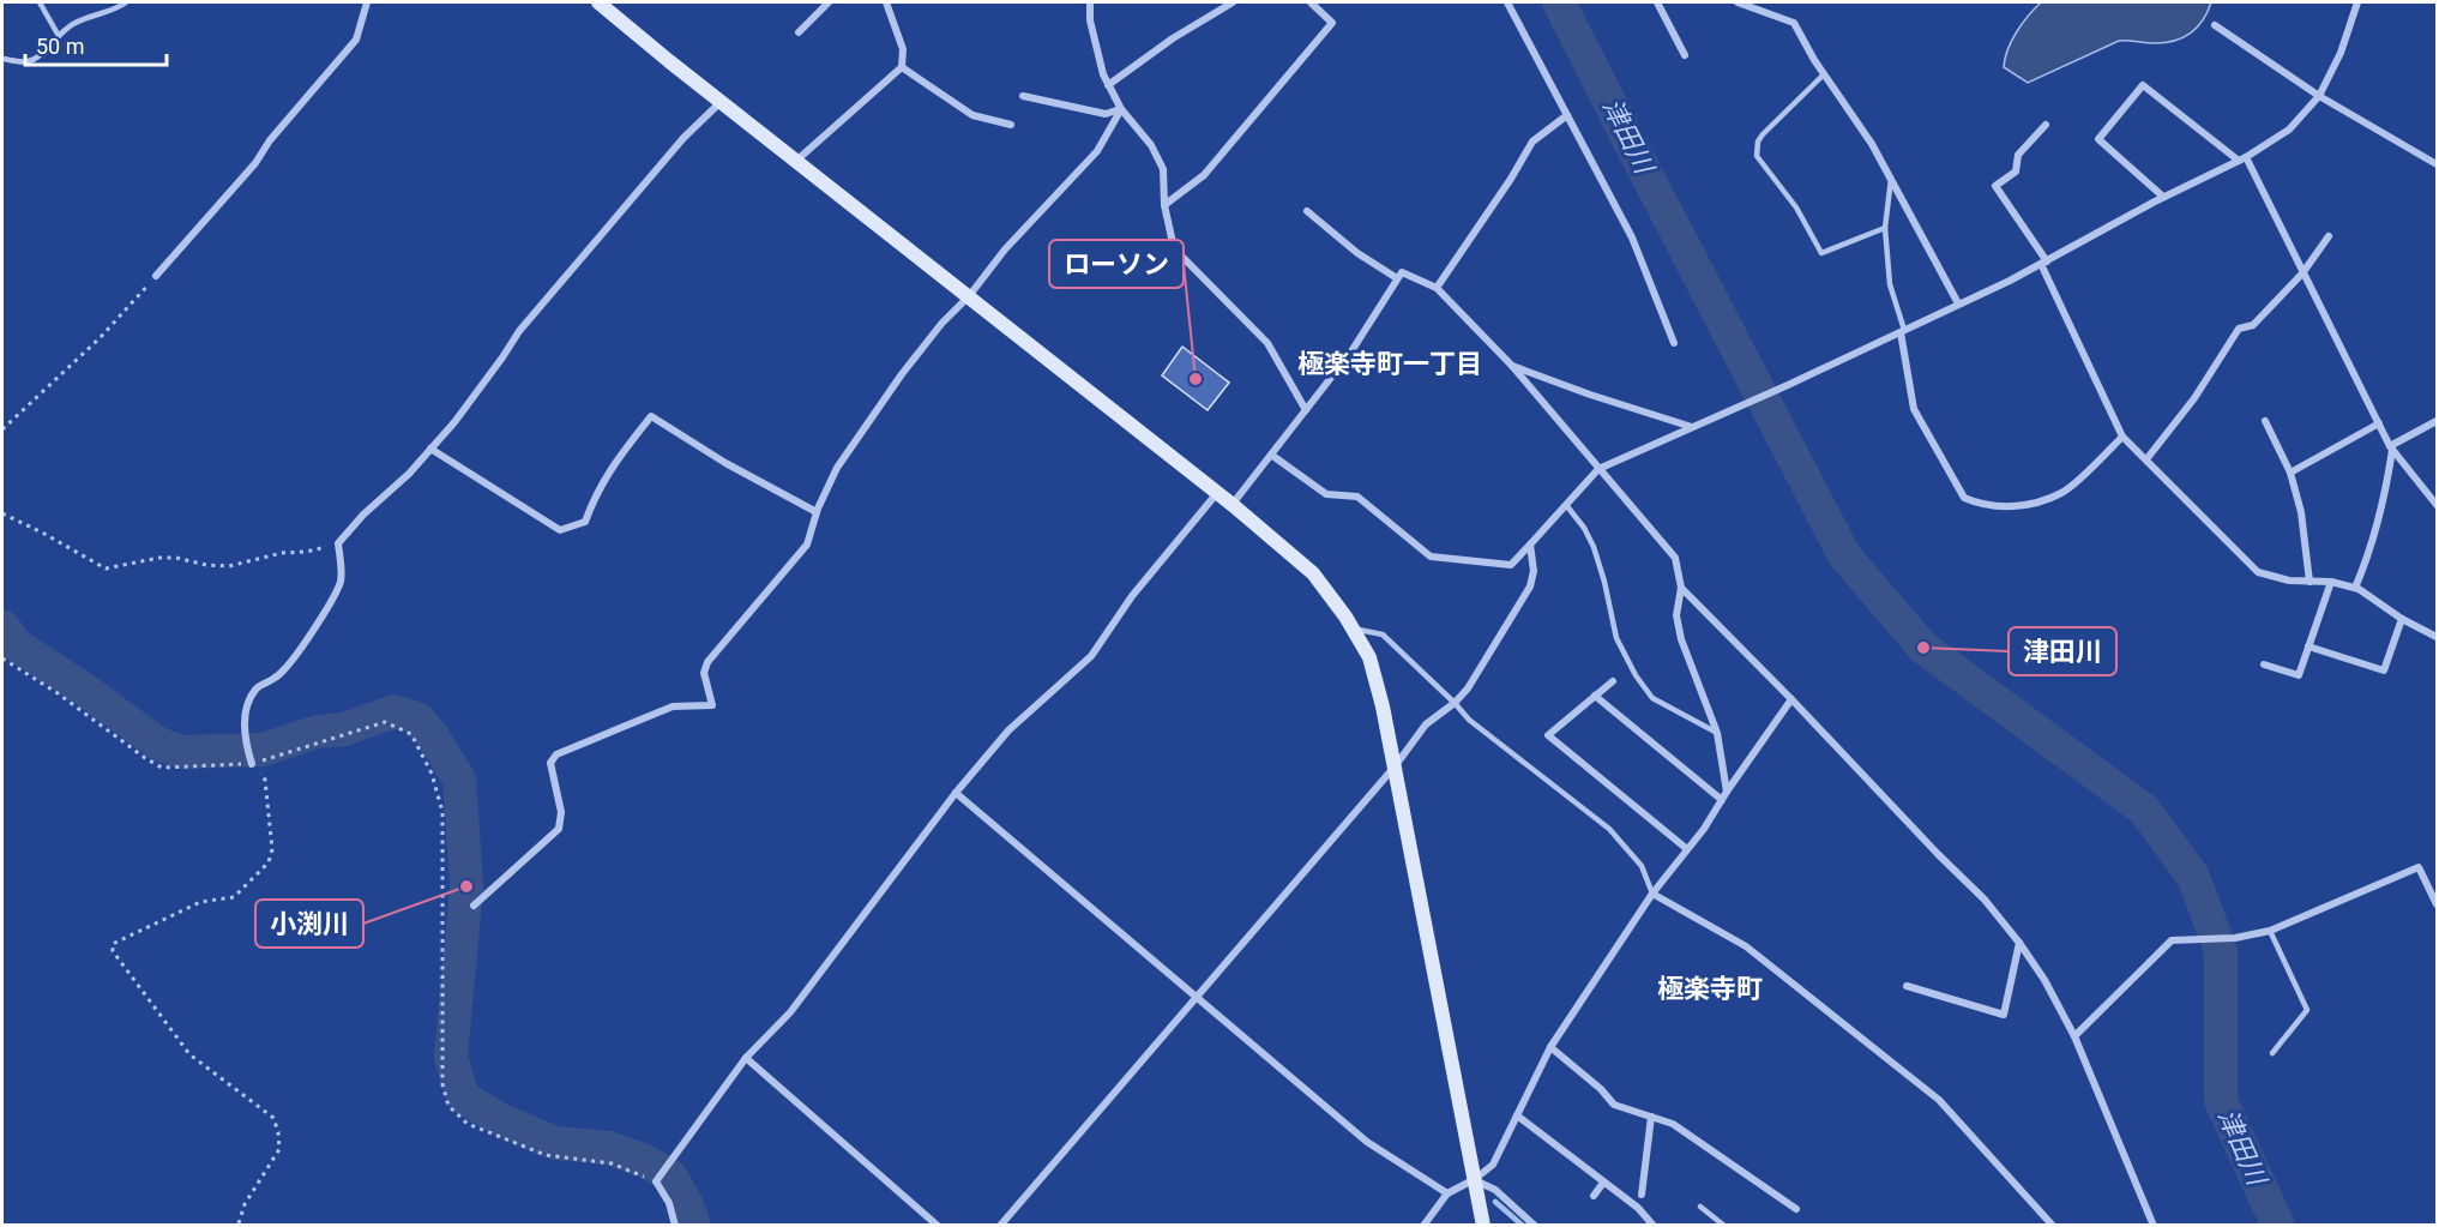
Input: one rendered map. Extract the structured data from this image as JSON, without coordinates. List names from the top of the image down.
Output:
{
  "districts": ["極楽寺町一丁目", "極楽寺町"],
  "water": ["津田川"],
  "places": ["ローソン", "津田川", "小渕川"],
  "scale_bar": "50 m"
}
